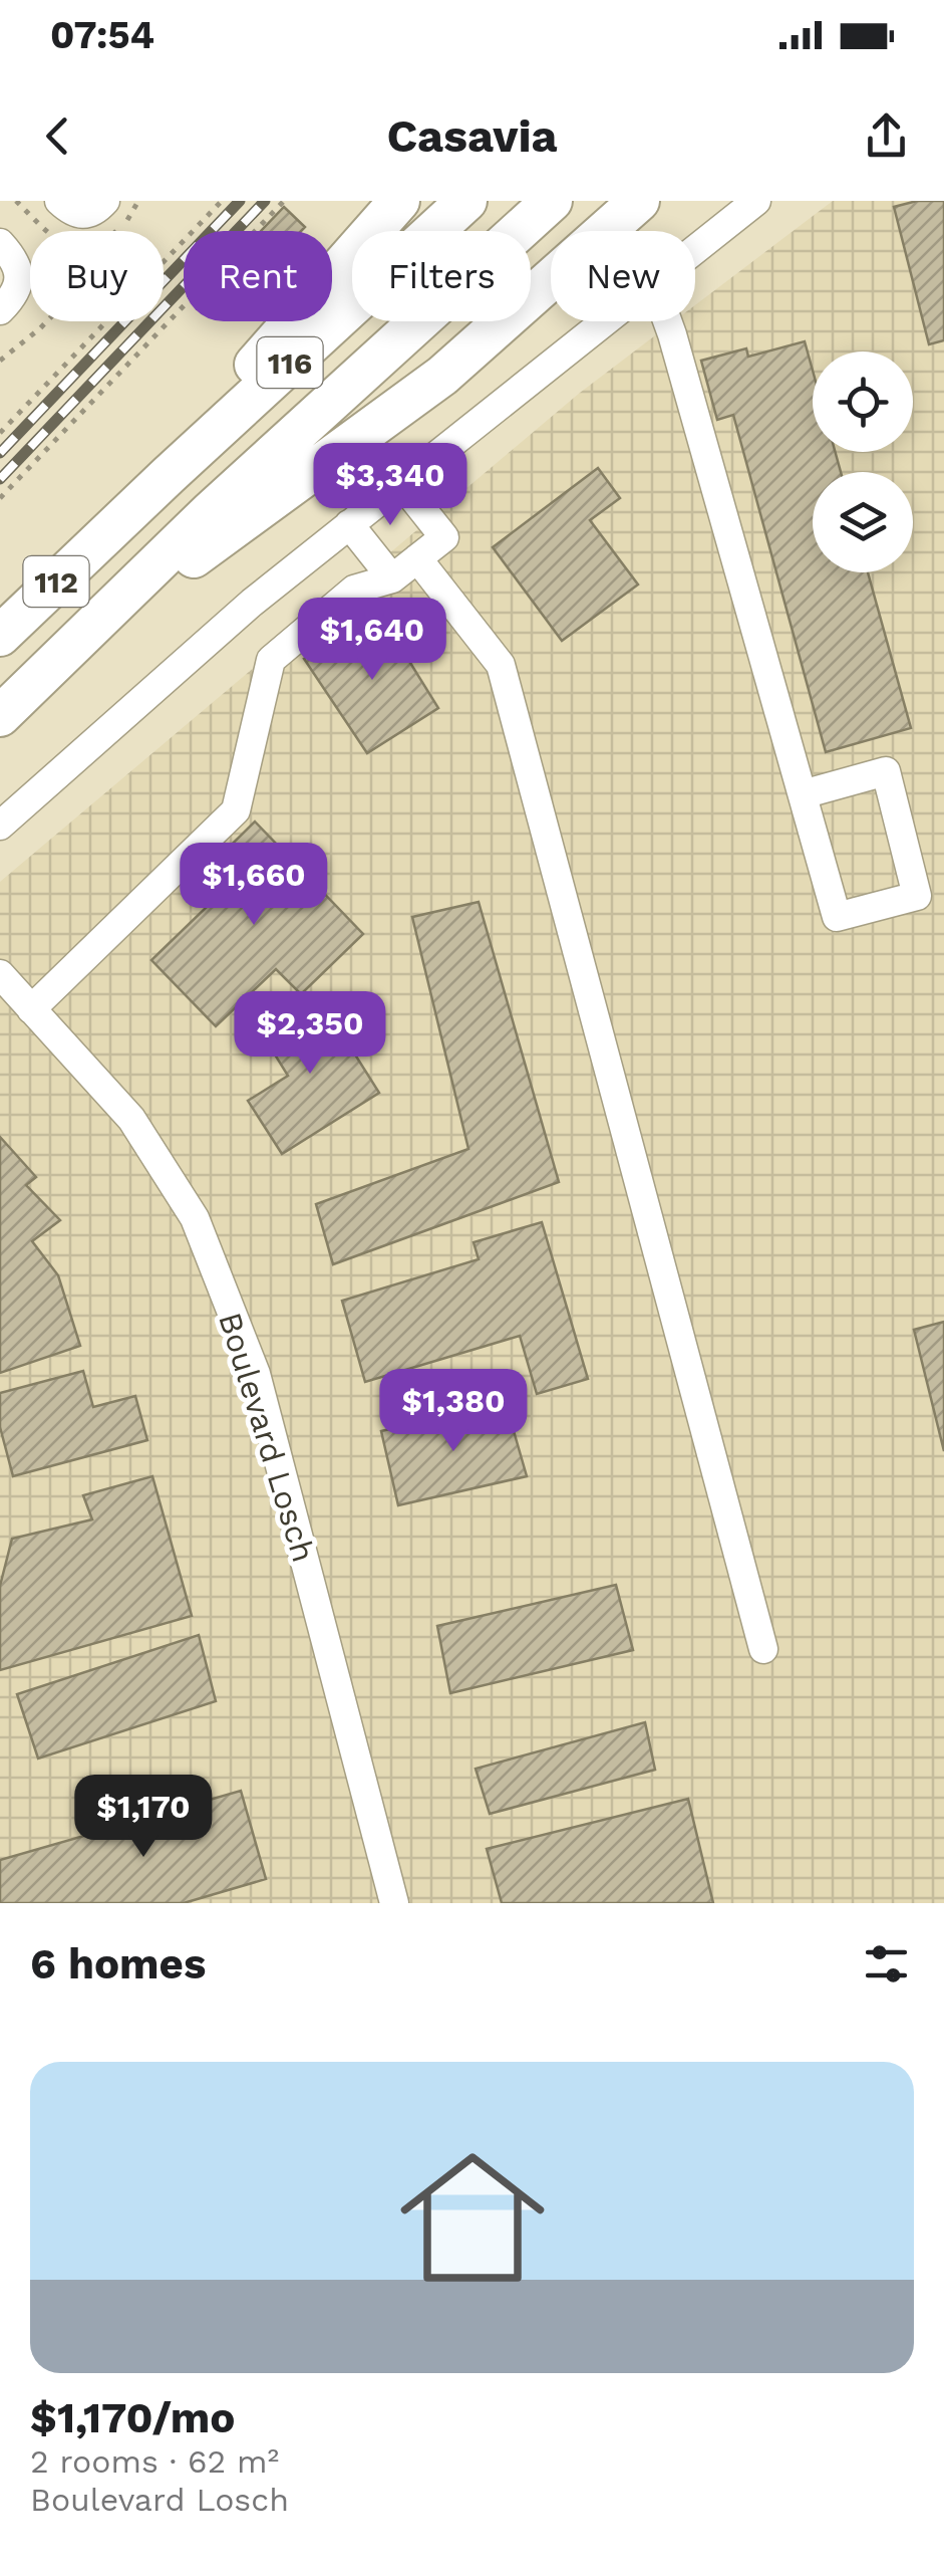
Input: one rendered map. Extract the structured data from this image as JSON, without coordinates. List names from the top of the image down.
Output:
{
  "streets": {
    "highway": ["116", "112"],
    "street": ["Boulevard Losch"]
  },
  "crossings": [
    ["116", "112"]
  ],
  "page": {
    "status": "07:54",
    "header": "Casavia",
    "chip": [
      "Buy",
      "Rent",
      "Filters",
      "New"
    ],
    "price": [
      "$3,340",
      "$1,640",
      "$1,660",
      "$2,350",
      "$1,380",
      "$1,170"
    ],
    "heading": "6 homes",
    "list": [
      {
        "name": "$1,170/mo",
        "note": "2 rooms · 62 m² · Boulevard Losch"
      }
    ]
  }
}
